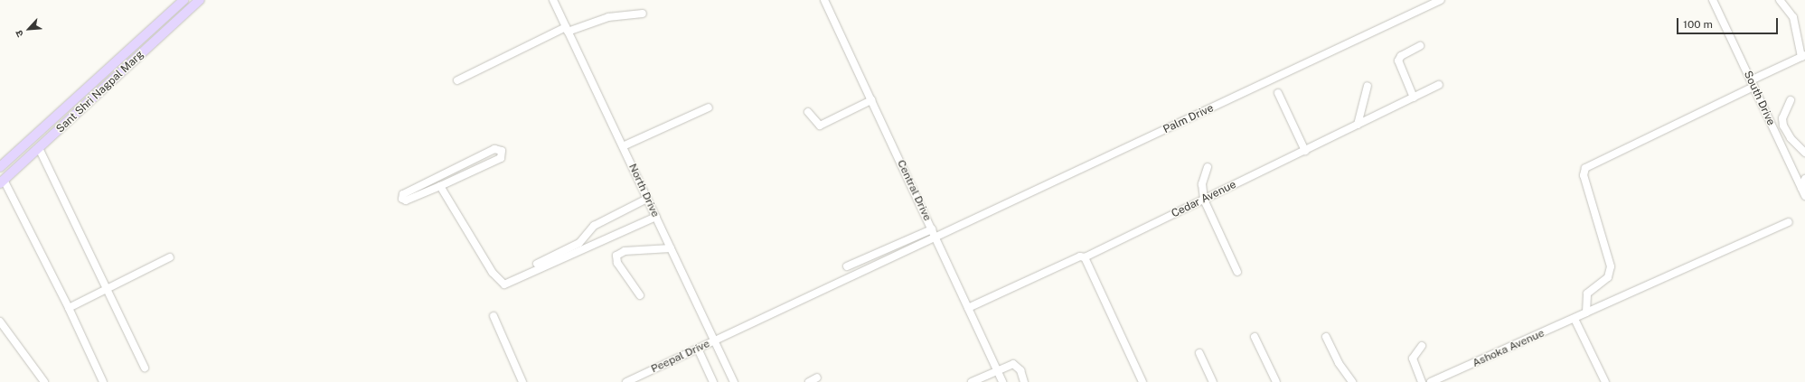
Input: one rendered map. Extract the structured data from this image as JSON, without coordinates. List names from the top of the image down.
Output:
{
  "streets": {
    "main road": ["Sant Shri Nagpal Marg"],
    "street": [
      "South Drive",
      "Palm Drive",
      "North Drive",
      "Central Drive",
      "Cedar Avenue",
      "Ashoka Avenue",
      "Peepal Drive"
    ]
  },
  "crossings": [
    ["Palm Drive", "North Drive"],
    ["Palm Drive", "Central Drive"],
    ["Palm Drive", "Peepal Drive"],
    ["North Drive", "Peepal Drive"],
    ["Central Drive", "Cedar Avenue"]
  ],
  "scale_bar": "100 m",
  "north": "bottom left"
}
